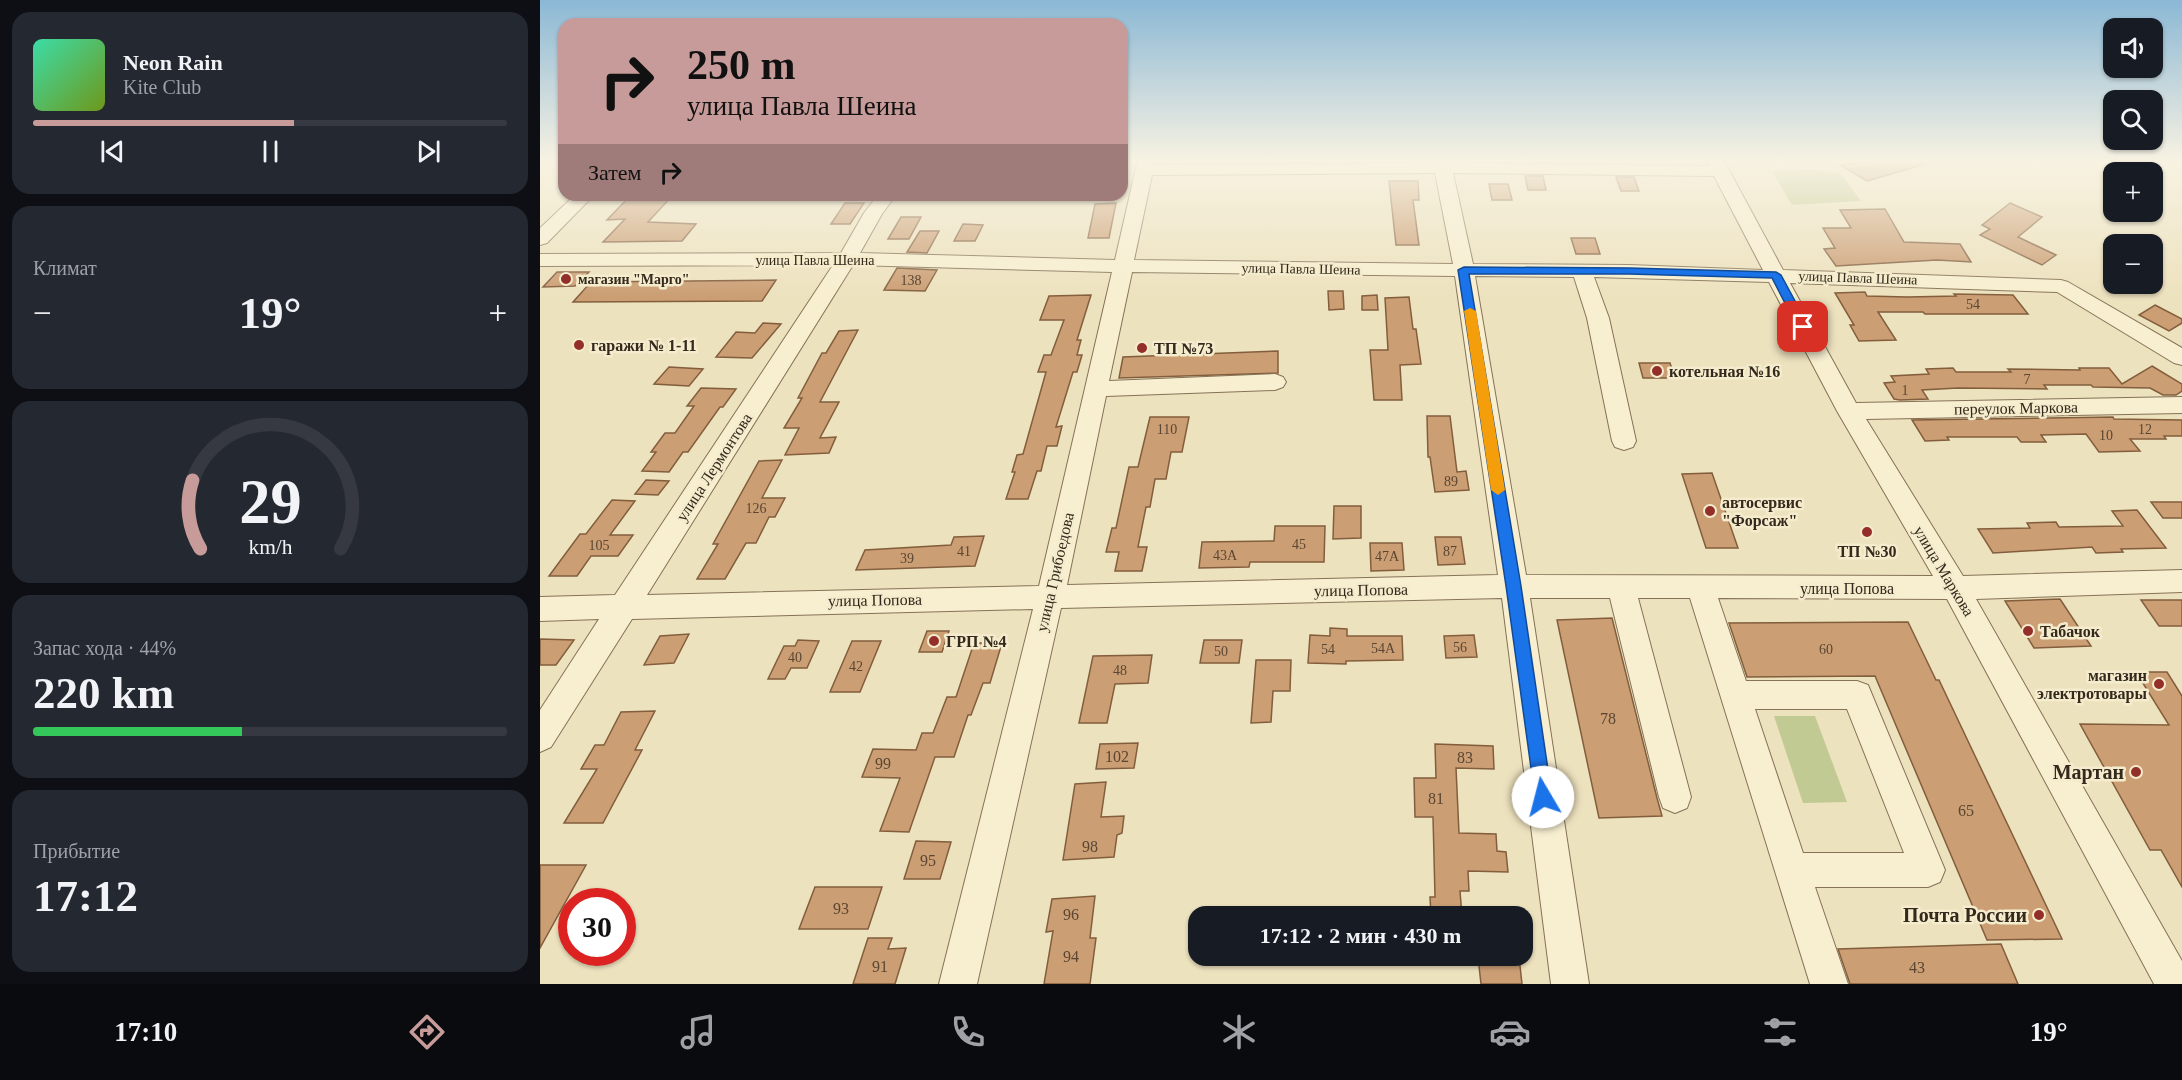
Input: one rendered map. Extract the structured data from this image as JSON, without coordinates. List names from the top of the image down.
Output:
{
  "streets": {
    "street": [
      "улица Павла Шеина",
      "переулок Маркова",
      "улица Лермонтова",
      "улица Маркова",
      "улица Грибоедова",
      "улица Попова"
    ]
  },
  "crossings": [
    ["улица Павла Шеина", "улица Лермонтова"],
    ["улица Павла Шеина", "улица Маркова"],
    ["улица Павла Шеина", "улица Грибоедова"],
    ["переулок Маркова", "улица Маркова"],
    ["улица Лермонтова", "улица Попова"],
    ["улица Маркова", "улица Попова"],
    ["улица Грибоедова", "улица Попова"]
  ],
  "places": [
    "магазин \"Марго\"",
    "гаражи № 1-11",
    "ТП №73",
    "котельная №16",
    "автосервис \"Форсаж\"",
    "ТП №30",
    "Табачок",
    "ГРП №4",
    "магазин электротовары",
    "Мартан",
    "Почта России"
  ],
  "house_numbers": [
    "138",
    "54",
    "7",
    "1",
    "110",
    "12",
    "10",
    "89",
    "126",
    "45",
    "105",
    "41",
    "87",
    "43А",
    "47А",
    "39",
    "56",
    "54А",
    "54",
    "60",
    "50",
    "40",
    "42",
    "48",
    "78",
    "102",
    "83",
    "99",
    "81",
    "65",
    "98",
    "95",
    "93",
    "96",
    "94",
    "91",
    "43"
  ],
  "page": {
    "map_buttons": ["+", "−"],
    "turn": ["250 m", "улица Павла Шеина"],
    "song": ["Neon Rain", "Kite Club"],
    "then": "Затем",
    "tile": [
      "Климат",
      ["Запас хода · 44%", "220 km"],
      ["Прибытие", "17:12"]
    ],
    "heat": ["−", "19°", "+"],
    "limit": "30",
    "trip": "17:12 · 2 мин · 430 m",
    "tabs": ["17:10", "19°"],
    "gauge": ["29", "km/h"]
  }
}
